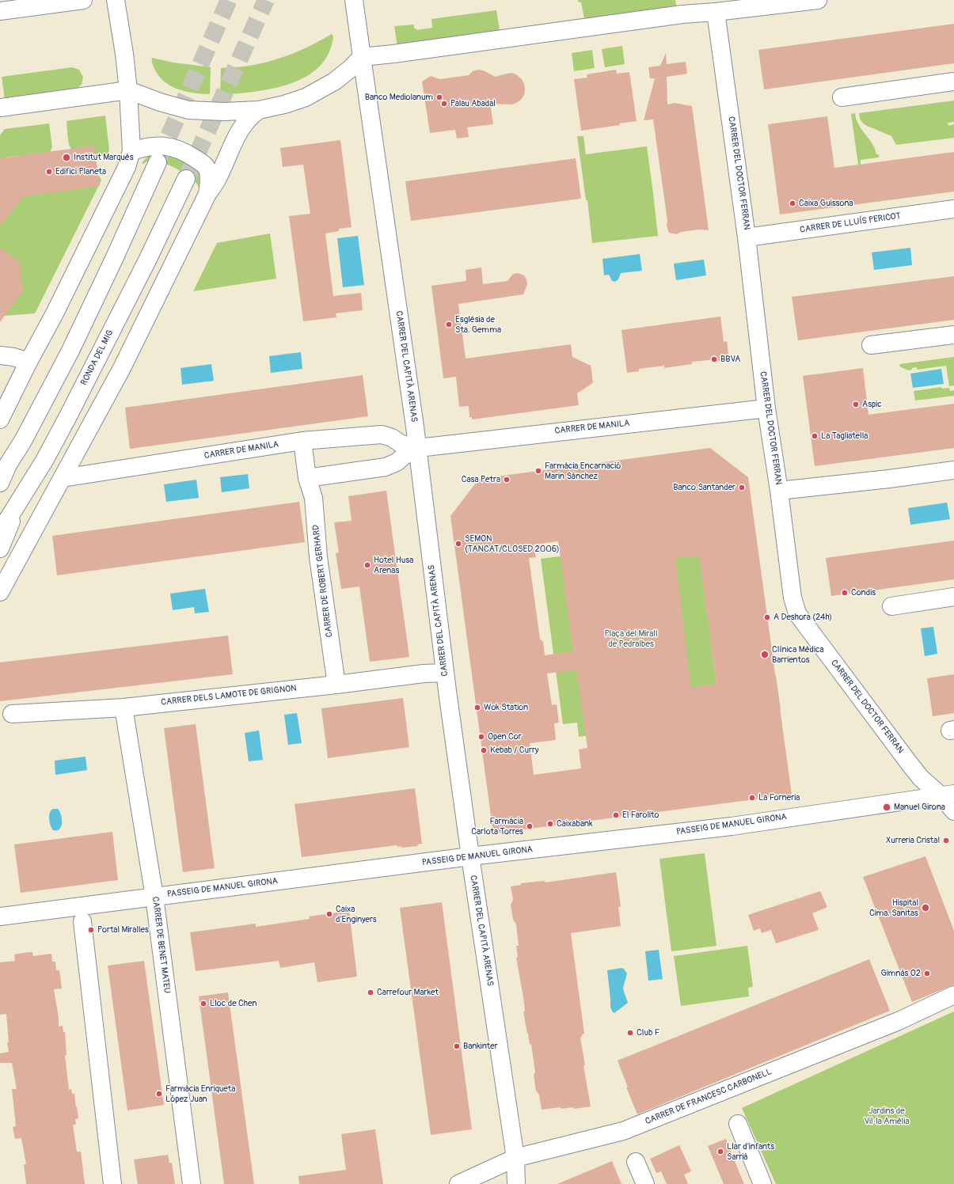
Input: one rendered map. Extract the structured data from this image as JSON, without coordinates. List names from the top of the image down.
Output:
{
  "streets": {
    "street": [
      "CARRER DEL DOCTOR FERRAN",
      "CARRER DE LLUÍS PERICOT",
      "RONDA DEL MIG",
      "CARRER DEL CAPITÀ ARENAS",
      "CARRER DE MANILA",
      "CARRER DE ROBERT GERHARD",
      "CARRER DELS LAMOTE DE GRIGNON",
      "PASSEIG DE MANUEL GIRONA",
      "CARRER DE BENET MATEU",
      "CARRER DE FRANCESC CARBONELL"
    ]
  },
  "crossings": [
    ["CARRER DEL DOCTOR FERRAN", "CARRER DE LLUÍS PERICOT"],
    ["CARRER DEL DOCTOR FERRAN", "CARRER DE MANILA"],
    ["CARRER DEL DOCTOR FERRAN", "PASSEIG DE MANUEL GIRONA"],
    ["CARRER DEL CAPITÀ ARENAS", "CARRER DE MANILA"],
    ["CARRER DEL CAPITÀ ARENAS", "CARRER DELS LAMOTE DE GRIGNON"],
    ["CARRER DEL CAPITÀ ARENAS", "PASSEIG DE MANUEL GIRONA"],
    ["CARRER DEL CAPITÀ ARENAS", "CARRER DE FRANCESC CARBONELL"],
    ["CARRER DE MANILA", "CARRER DE ROBERT GERHARD"],
    ["CARRER DE ROBERT GERHARD", "CARRER DELS LAMOTE DE GRIGNON"],
    ["CARRER DELS LAMOTE DE GRIGNON", "CARRER DE BENET MATEU"],
    ["PASSEIG DE MANUEL GIRONA", "CARRER DE BENET MATEU"]
  ],
  "parks": ["Plaça del Mirall de Pedralbes", "Jardins de Vil·la Amèlia"],
  "places": [
    "Banco Mediolanum",
    "Palau Abadal",
    "Institut Marquès",
    "Edifici Planeta",
    "Caixa Guissona",
    "Església de Sta. Gemma",
    "BBVA",
    "Aspic",
    "La Tagliatella",
    "Farmàcia Encarnació Marin Sánchez",
    "Casa Petra",
    "Banco Santander",
    "SEMON (TANCAT/CLOSED 2006)",
    "Hotel Husa Arenas",
    "Condis",
    "A Deshora (24h)",
    "Clínica Mèdica Barrientos",
    "Wok Station",
    "Open Cor",
    "Kebab / Curry",
    "La Forneria",
    "Manuel Girona",
    "El Farolito",
    "Caixabank",
    "Farmàcia Carlota Torres",
    "Xurreria Cristal",
    "Hispital Cima. Sanitas",
    "Caixa d'Enginyers",
    "Portal Miralles",
    "Gimnàs O2",
    "Carrefour Market",
    "Lloc de Chen",
    "Club F",
    "Bankinter",
    "Farmàcia Enriqueta López Juan",
    "Llar d'infants Sarrià"
  ]
}
